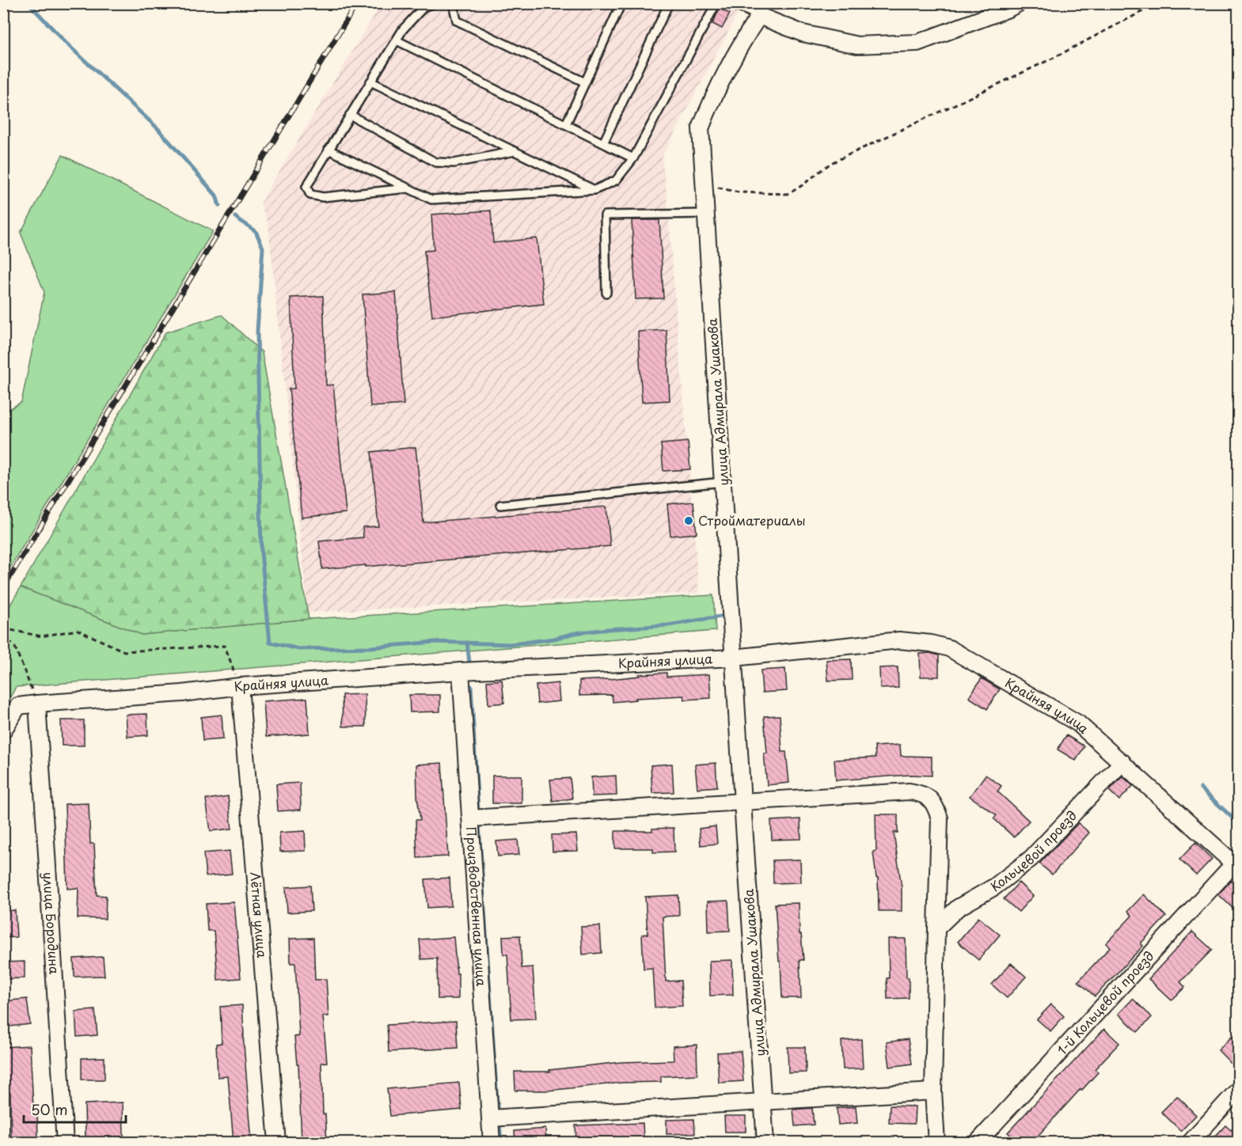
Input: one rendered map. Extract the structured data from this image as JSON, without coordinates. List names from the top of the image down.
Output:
{
  "streets": {
    "street": [
      "улица Адмирала Ушакова",
      "Крайняя улица",
      "Кольцевой проезд",
      "Производственная улица",
      "Лётная улица",
      "улица Бородина",
      "1-й Кольцевой проезд"
    ]
  },
  "crossings": [
    ["улица Адмирала Ушакова", "Крайняя улица"],
    ["Крайняя улица", "Кольцевой проезд"],
    ["Крайняя улица", "Производственная улица"],
    ["Крайняя улица", "Лётная улица"],
    ["Крайняя улица", "улица Бородина"],
    ["Крайняя улица", "1-й Кольцевой проезд"]
  ],
  "places": ["Стройматериалы"],
  "scale_bar": "50 m"
}
